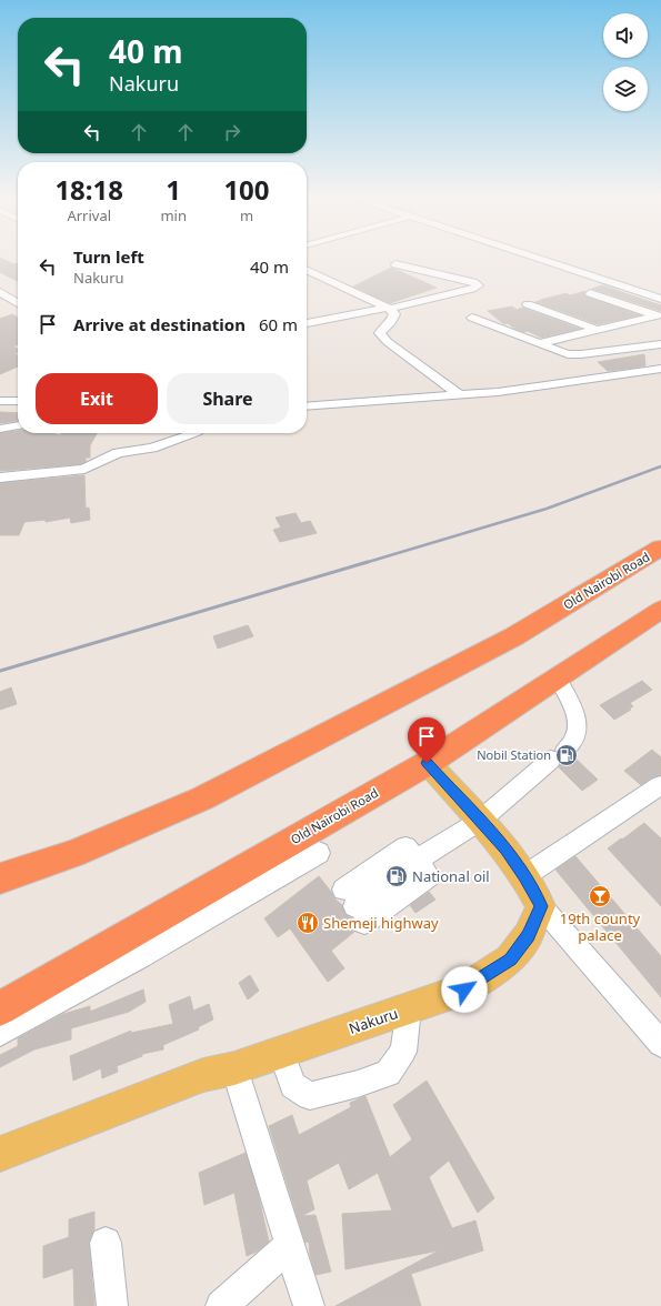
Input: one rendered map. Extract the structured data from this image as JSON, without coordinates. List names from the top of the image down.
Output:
{
  "streets": {
    "highway": ["Old Nairobi Road"],
    "main road": ["Nakuru"]
  },
  "places": {
    "fuel station": ["Nobil Station", "National oil"],
    "bar": ["19th county palace"],
    "restaurant": ["Shemeji highway"]
  },
  "page": {
    "turn": ["40 m", "Nakuru"],
    "eta": [
      "18:18",
      "Arrival",
      "1",
      "min",
      "100",
      "m"
    ],
    "list": [
      {
        "name": "Turn left",
        "note": "Nakuru",
        "value": "40 m"
      },
      {
        "name": "Arrive at destination",
        "value": "60 m"
      }
    ],
    "buttons": ["Exit", "Share"]
  }
}
